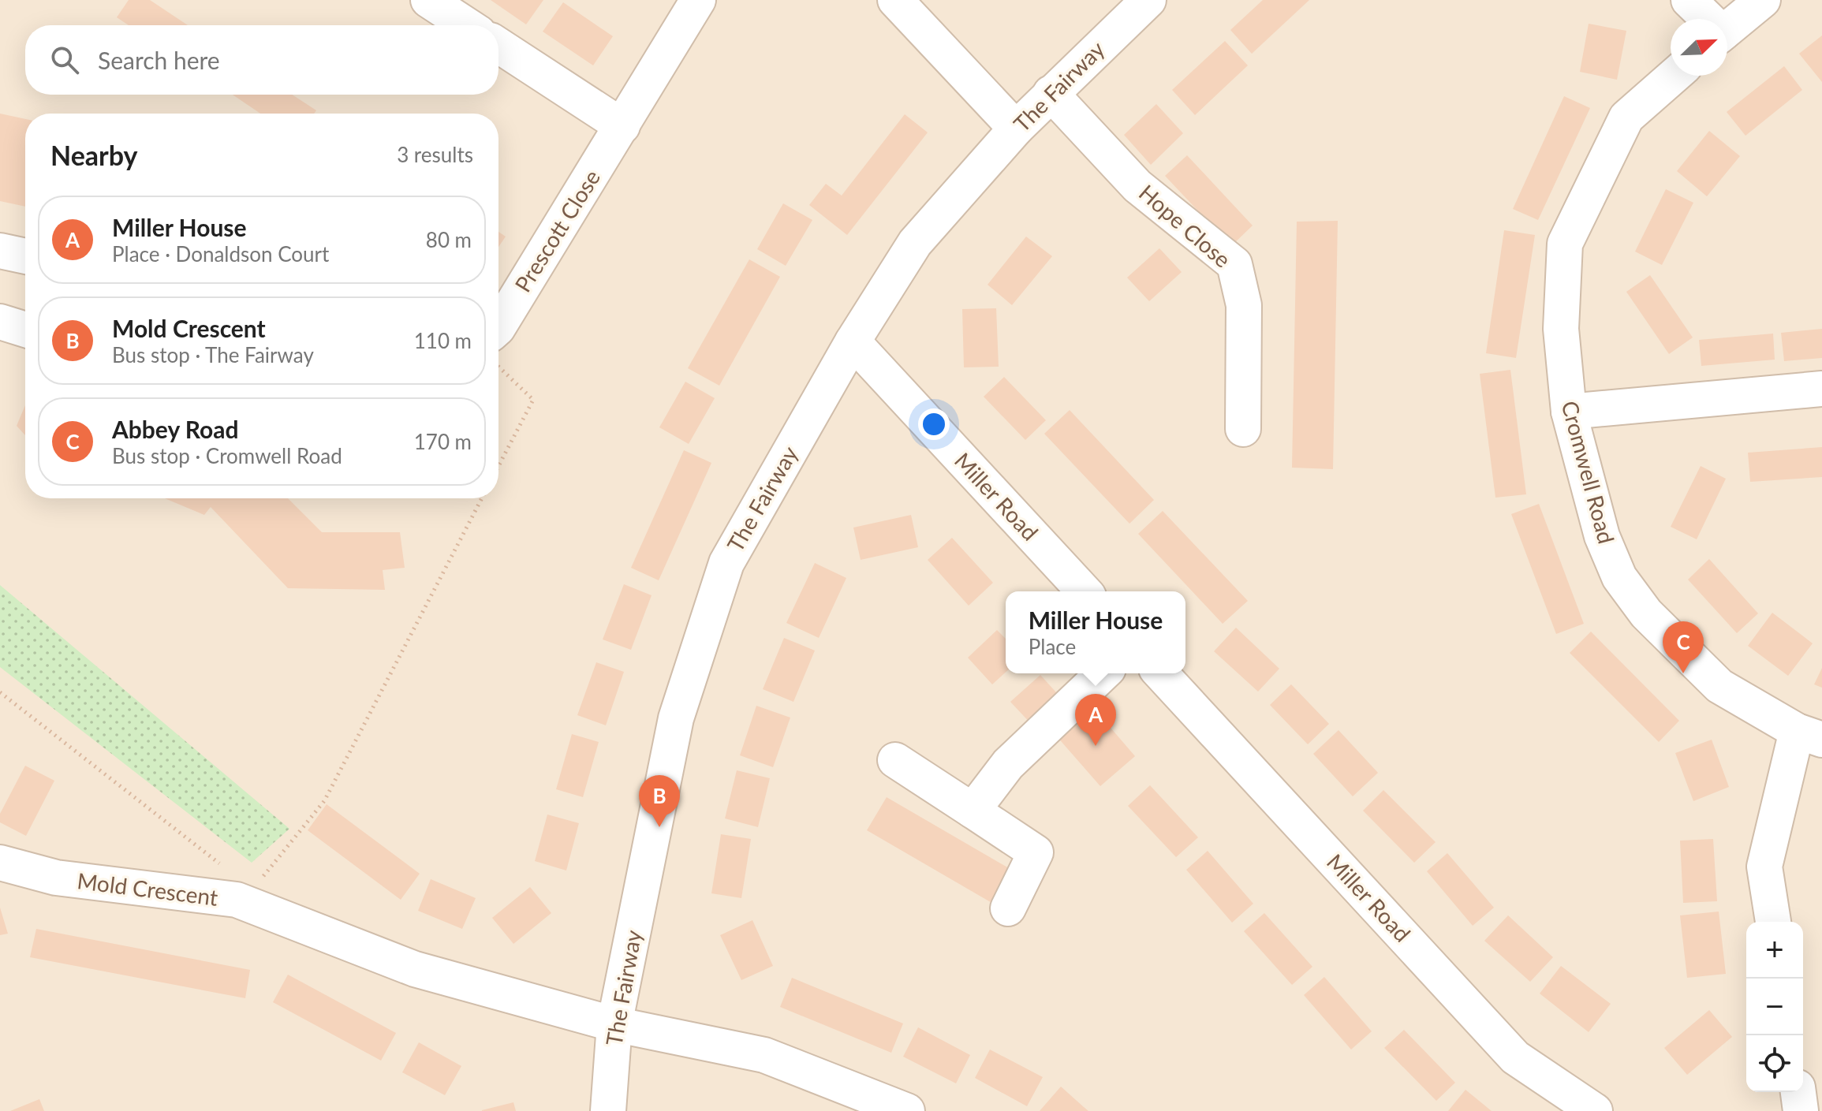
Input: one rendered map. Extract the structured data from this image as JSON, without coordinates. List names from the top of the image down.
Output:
{
  "streets": {
    "street": [
      "The Fairway",
      "Hope Close",
      "Prescott Close",
      "Cromwell Road",
      "Miller Road",
      "Mold Crescent"
    ]
  },
  "crossings": [
    ["The Fairway", "Hope Close"],
    ["The Fairway", "Miller Road"],
    ["The Fairway", "Mold Crescent"]
  ],
  "north": "top right",
  "page": {
    "search": "Search here",
    "heading": ["Nearby", "3 results"],
    "list": [
      {
        "mark": "A",
        "name": "Miller House",
        "note": "Place · Donaldson Court",
        "value": "80 m"
      },
      {
        "mark": "B",
        "name": "Mold Crescent",
        "note": "Bus stop · The Fairway",
        "value": "110 m"
      },
      {
        "mark": "C",
        "name": "Abbey Road",
        "note": "Bus stop · Cromwell Road",
        "value": "170 m"
      }
    ],
    "popup": ["Miller House", "Place"],
    "pins": ["C", "A", "B"],
    "map_buttons": ["+", "−"]
  }
}
